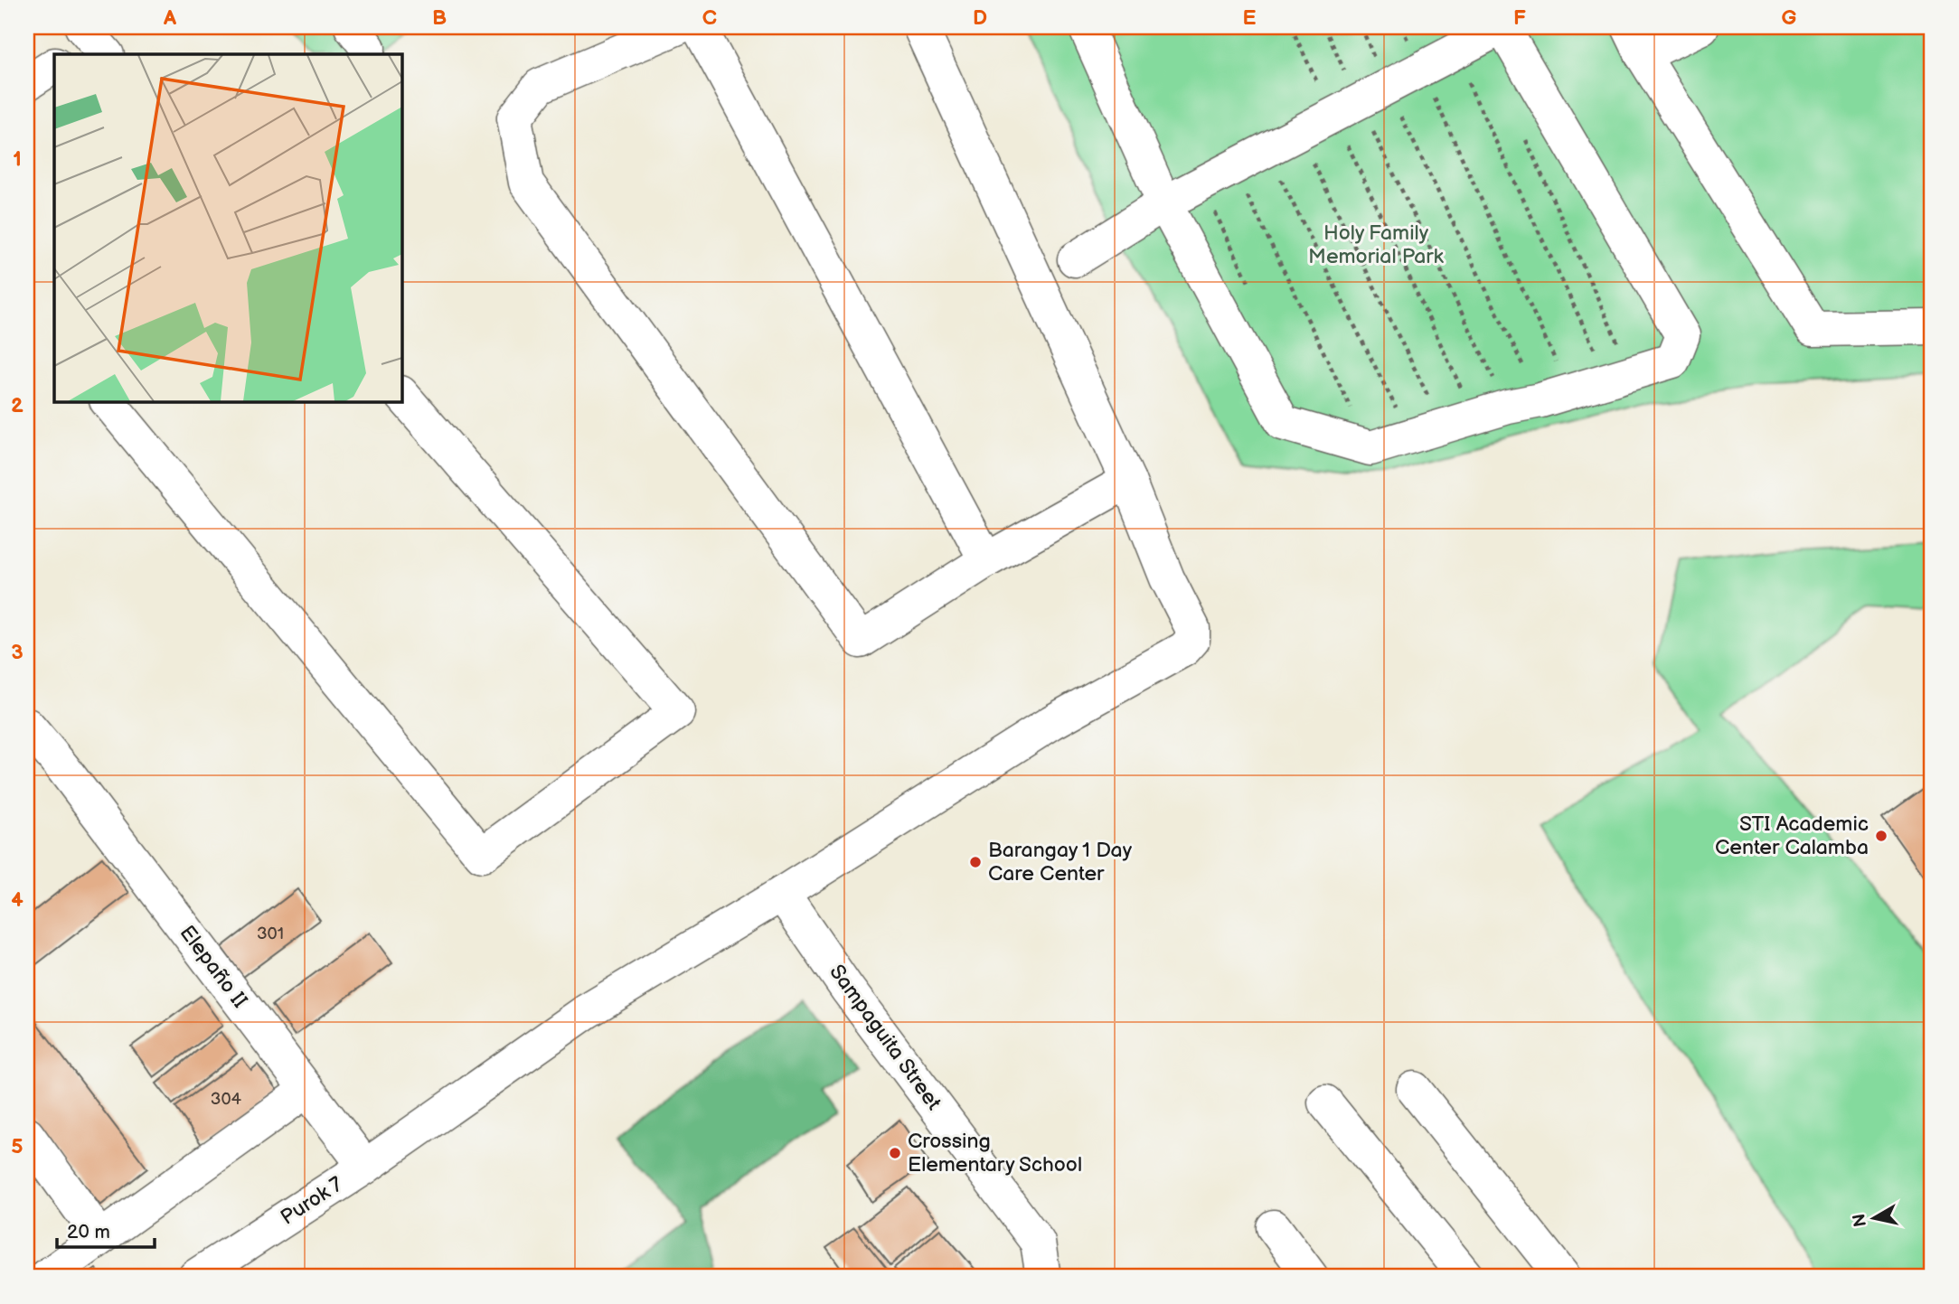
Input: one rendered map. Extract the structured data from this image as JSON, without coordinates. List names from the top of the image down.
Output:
{
  "streets": {
    "street": ["Elepaño II", "Sampaguita Street", "Purok 7"]
  },
  "crossings": [
    ["Elepaño II", "Purok 7"],
    ["Sampaguita Street", "Purok 7"]
  ],
  "parks": ["Holy Family Memorial Park"],
  "places": ["STI Academic Center Calamba", "Barangay 1 Day Care Center", "Crossing Elementary School"],
  "house_numbers": ["301", "304"],
  "scale_bar": "20 m",
  "north": "left",
  "grid": {
    "columns": [
      "A",
      "B",
      "C",
      "D",
      "E",
      "F",
      "G"
    ],
    "rows": [
      "1",
      "2",
      "3",
      "4",
      "5"
    ]
  }
}
